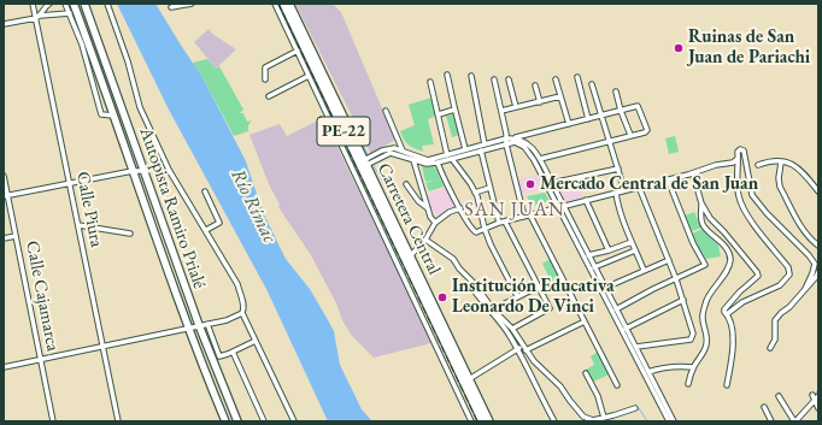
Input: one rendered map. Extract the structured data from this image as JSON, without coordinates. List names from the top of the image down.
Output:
{
  "streets": {
    "highway": ["PE-22", "Autopista Ramiro Prialé", "Carretera Central"],
    "street": ["Calle Piura", "Calle Cajamarca"]
  },
  "districts": ["SAN JUAN"],
  "water": ["Río Rímac"],
  "places": ["Ruinas de San Juan de Pariachi", "Mercado Central de San Juan", "Institución Educativa Leonardo De Vinci"]
}
